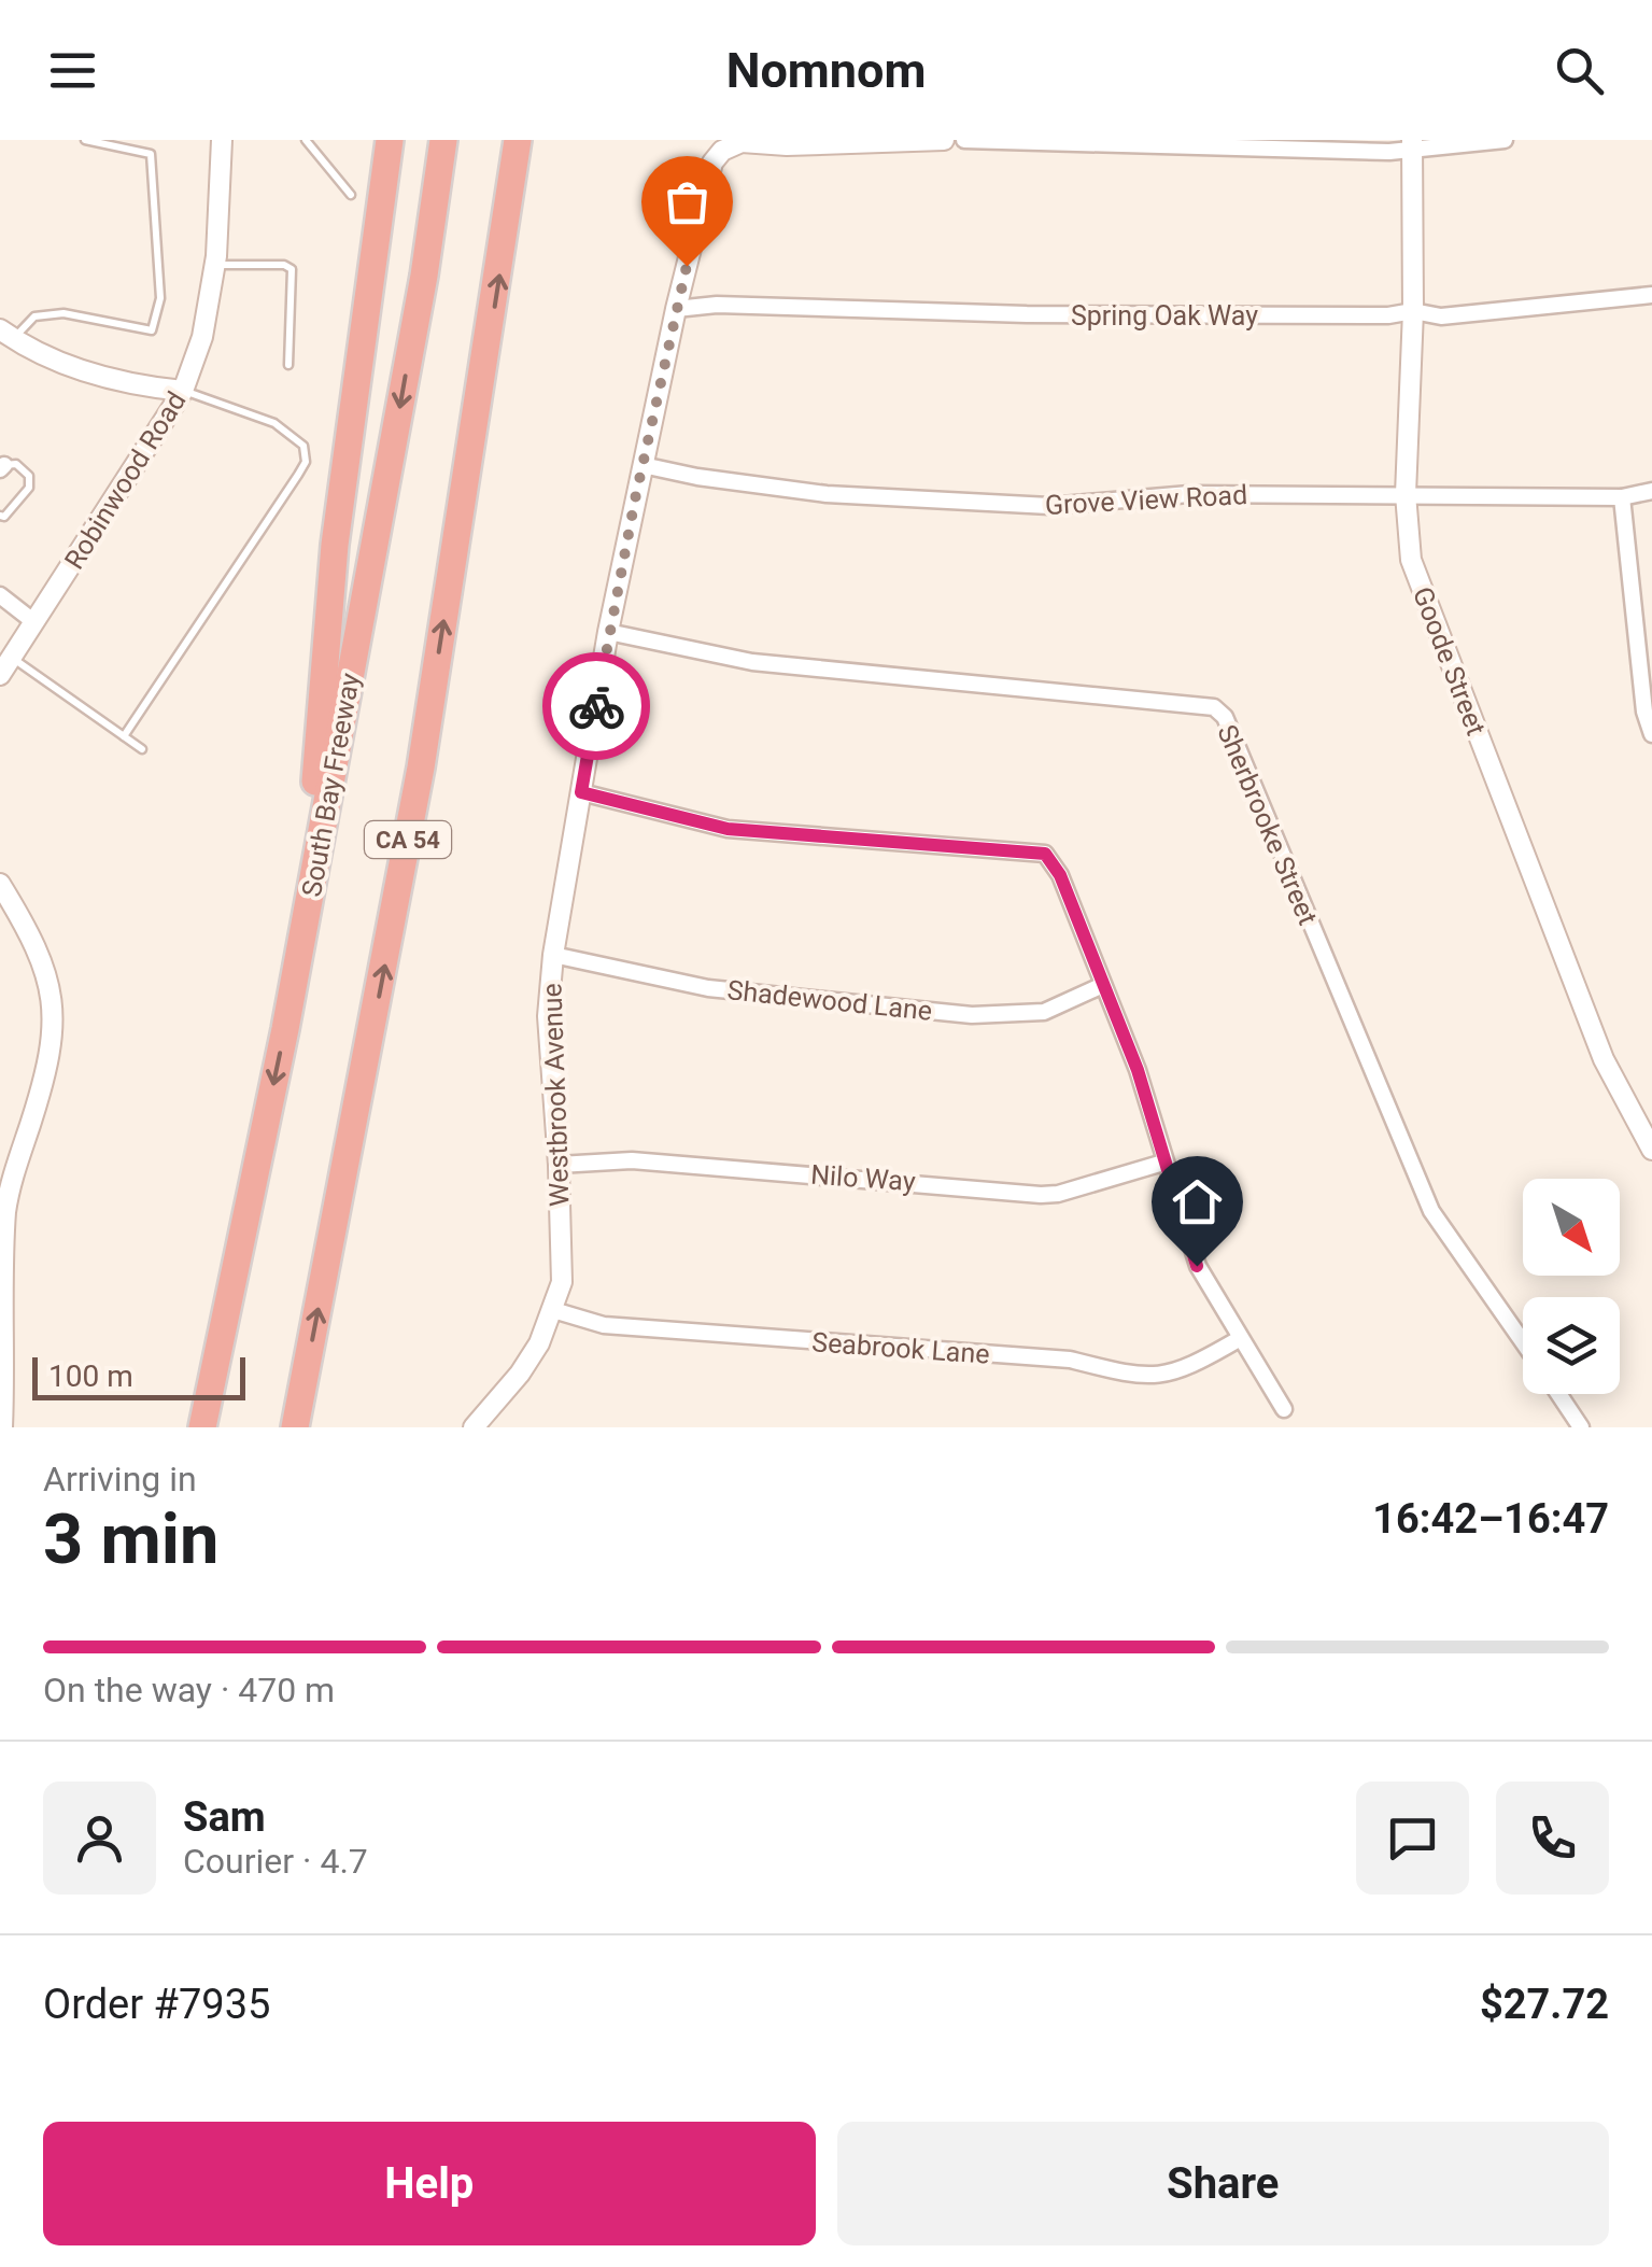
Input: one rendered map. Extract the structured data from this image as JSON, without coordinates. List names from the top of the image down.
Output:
{
  "streets": {
    "highway": ["South Bay Freeway", "CA 54"],
    "street": [
      "Spring Oak Way",
      "Robinwood Road",
      "Grove View Road",
      "Goode Street",
      "Sherbrooke Street",
      "Shadewood Lane",
      "Westbrook Avenue",
      "Nilo Way",
      "Seabrook Lane"
    ]
  },
  "crossings": [
    ["Spring Oak Way", "Goode Street"],
    ["Spring Oak Way", "Westbrook Avenue"],
    ["Grove View Road", "Goode Street"],
    ["Grove View Road", "Westbrook Avenue"],
    ["Sherbrooke Street", "Westbrook Avenue"],
    ["Shadewood Lane", "Westbrook Avenue"],
    ["Westbrook Avenue", "Nilo Way"],
    ["Westbrook Avenue", "Seabrook Lane"]
  ],
  "scale_bar": "100 m",
  "north": "bottom right",
  "page": {
    "header": "Nomnom",
    "scale": "100 m",
    "heading": ["3 min", "Arriving in", "16:42–16:47"],
    "panel": [
      "Sam",
      "Courier · 4.7",
      "Order #7935",
      "$27.72"
    ],
    "bar": "On the way · 470 m",
    "buttons": ["Help", "Share"]
  }
}
